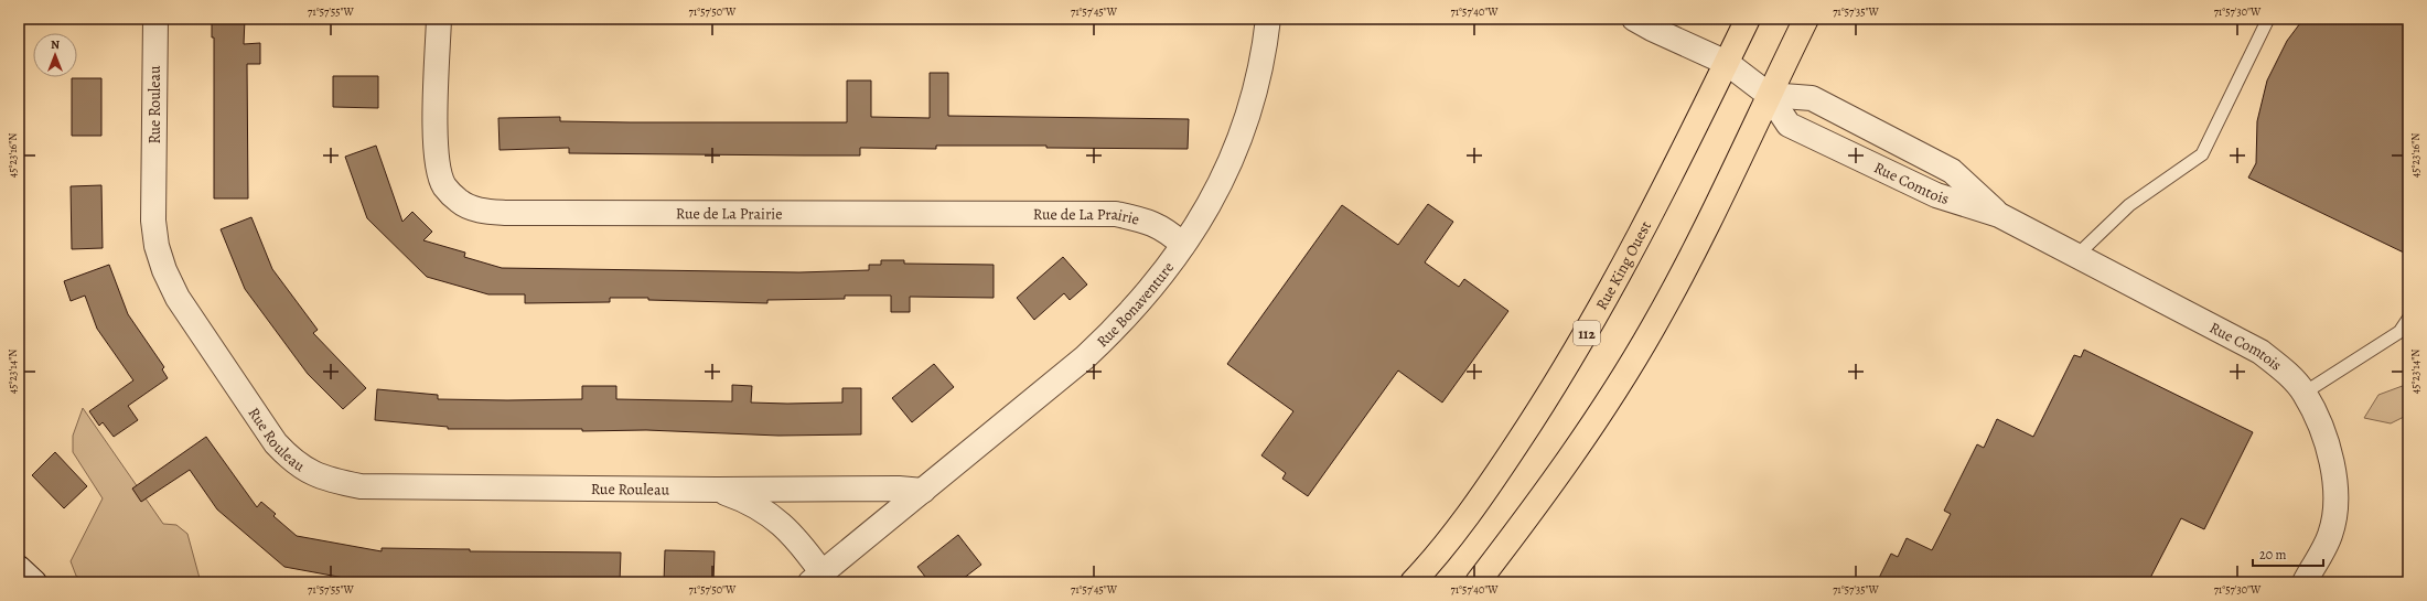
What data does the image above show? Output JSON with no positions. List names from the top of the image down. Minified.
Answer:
{"streets":{"main road":["Rue King Ouest","112"],"street":["Rue Rouleau","Rue Comtois","Rue de La Prairie","Rue Bonaventure"]},"crossings":[["Rue Rouleau","Rue Bonaventure"],["Rue Comtois","Rue King Ouest"],["Rue de La Prairie","Rue Bonaventure"]],"scale_bar":"20 m","north":"top","coordinates":["71°57'55\"W","71°57'50\"W","71°57'45\"W","71°57'40\"W","71°57'35\"W","71°57'30\"W","45°23'16\"N","45°23'14\"N"]}
